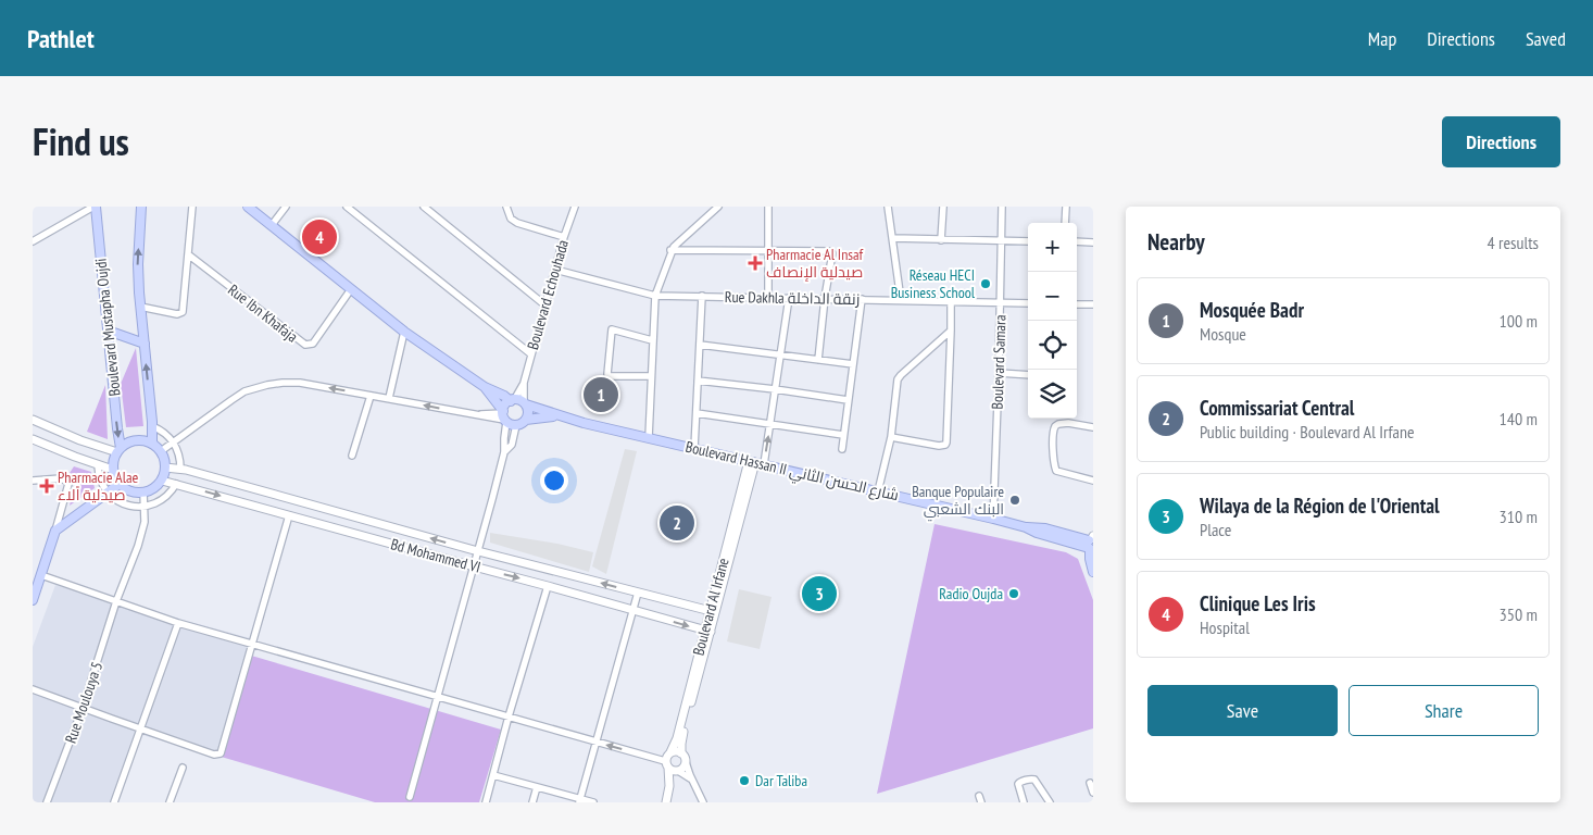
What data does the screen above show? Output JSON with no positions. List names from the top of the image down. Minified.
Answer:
{"streets":{"main road":["Boulevard Mustapha Oujdi","Boulevard Hassan II شارع الحسن الثاني"],"street":["Boulevard Echouhada","Rue Dakhla زنقة الداخلة","Rue Ibn Khafaja","Boulevard Samara","Bd Mohammed VI","Boulevard Al Irfane","Rue Moulouya 5"]},"crossings":[["Boulevard Echouhada","Rue Dakhla زنقة الداخلة"],["Boulevard Echouhada","Boulevard Hassan II شارع الحسن الثاني"],["Rue Dakhla زنقة الداخلة","Boulevard Samara"],["Boulevard Mustapha Oujdi","Bd Mohammed VI"],["Boulevard Mustapha Oujdi","Rue Moulouya 5"],["Boulevard Samara","Boulevard Hassan II شارع الحسن الثاني"],["Boulevard Hassan II شارع الحسن الثاني","Boulevard Al Irfane"],["Bd Mohammed VI","Boulevard Al Irfane"],["Bd Mohammed VI","Rue Moulouya 5"]],"places":{"health":["Pharmacie Al Insaf صيدلية الإنصاف","Pharmacie Alae صيدلية اًلاء"],"other":["Réseau HECI Business School","Banque Populaire البنك الشعبي","Radio Oujda","Dar Taliba"]},"page":{"header":"Pathlet","nav":["Map","Directions","Saved"],"title":"Find us","buttons":["Directions",["Save","Share"]],"heading":["Nearby","4 results"],"pins":["4","1","2","3"],"map_buttons":["+","−"],"list":[{"mark":"1","name":"Mosquée Badr","note":"Mosque","value":"100 m"},{"mark":"2","name":"Commissariat Central","note":"Public building · Boulevard Al Irfane","value":"140 m"},{"mark":"3","name":"Wilaya de la Région de l'Oriental","note":"Place","value":"310 m"},{"mark":"4","name":"Clinique Les Iris","note":"Hospital","value":"350 m"}]}}
